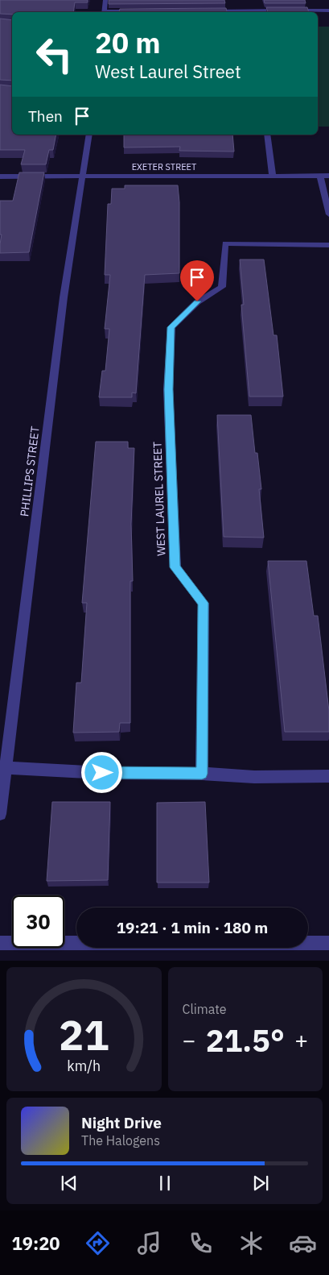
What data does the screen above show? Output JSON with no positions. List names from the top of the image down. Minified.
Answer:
{"streets":{"street":["EXETER STREET","PHILLIPS STREET","WEST LAUREL STREET"]},"crossings":[["EXETER STREET","PHILLIPS STREET"]],"page":{"turn":["20 m","West Laurel Street"],"then":"Then","limit":"30","trip":"19:21 · 1 min · 180 m","tile":"Climate","heat":["−","21.5°","+"],"song":["Night Drive","The Halogens"],"tabs":"19:20","gauge":["21","km/h"]}}
